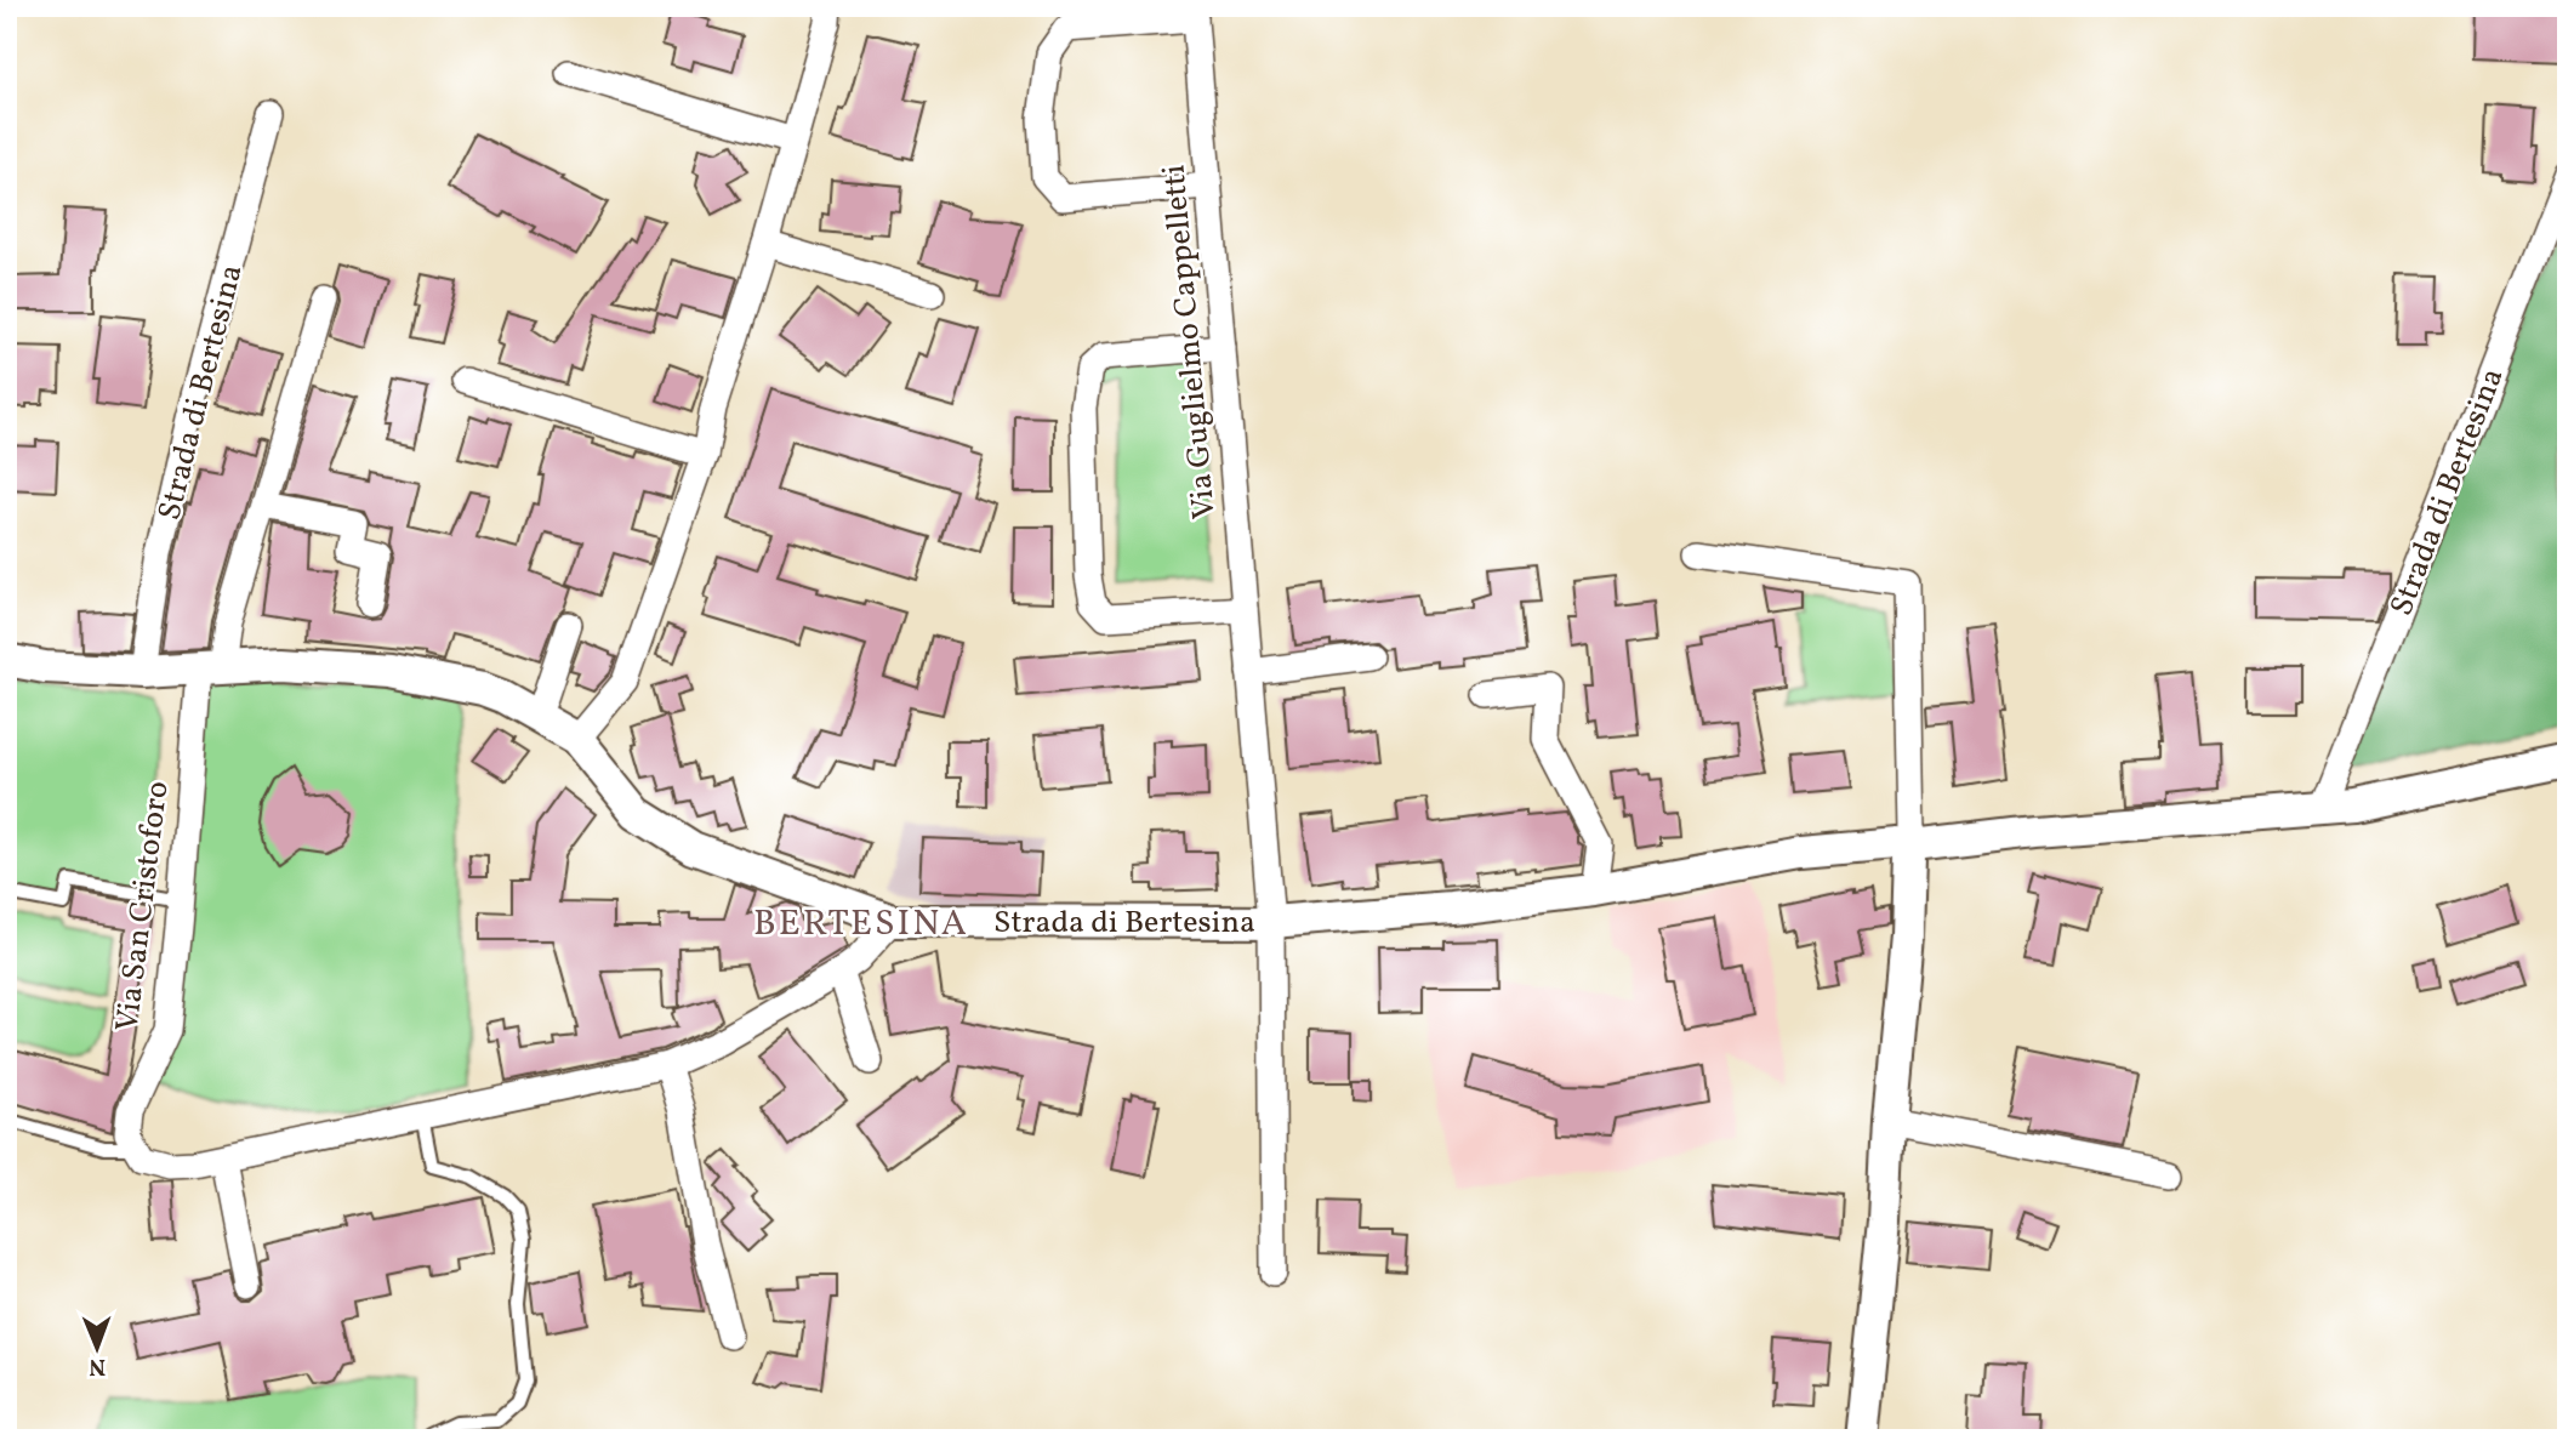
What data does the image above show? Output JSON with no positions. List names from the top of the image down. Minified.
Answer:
{"streets":{"street":["Via Guglielmo Cappelletti","Strada di Bertesina","Via San Cristoforo"]},"crossings":[["Via Guglielmo Cappelletti","Strada di Bertesina"],["Strada di Bertesina","Via San Cristoforo"]],"districts":["BERTESINA"],"north":"bottom"}
